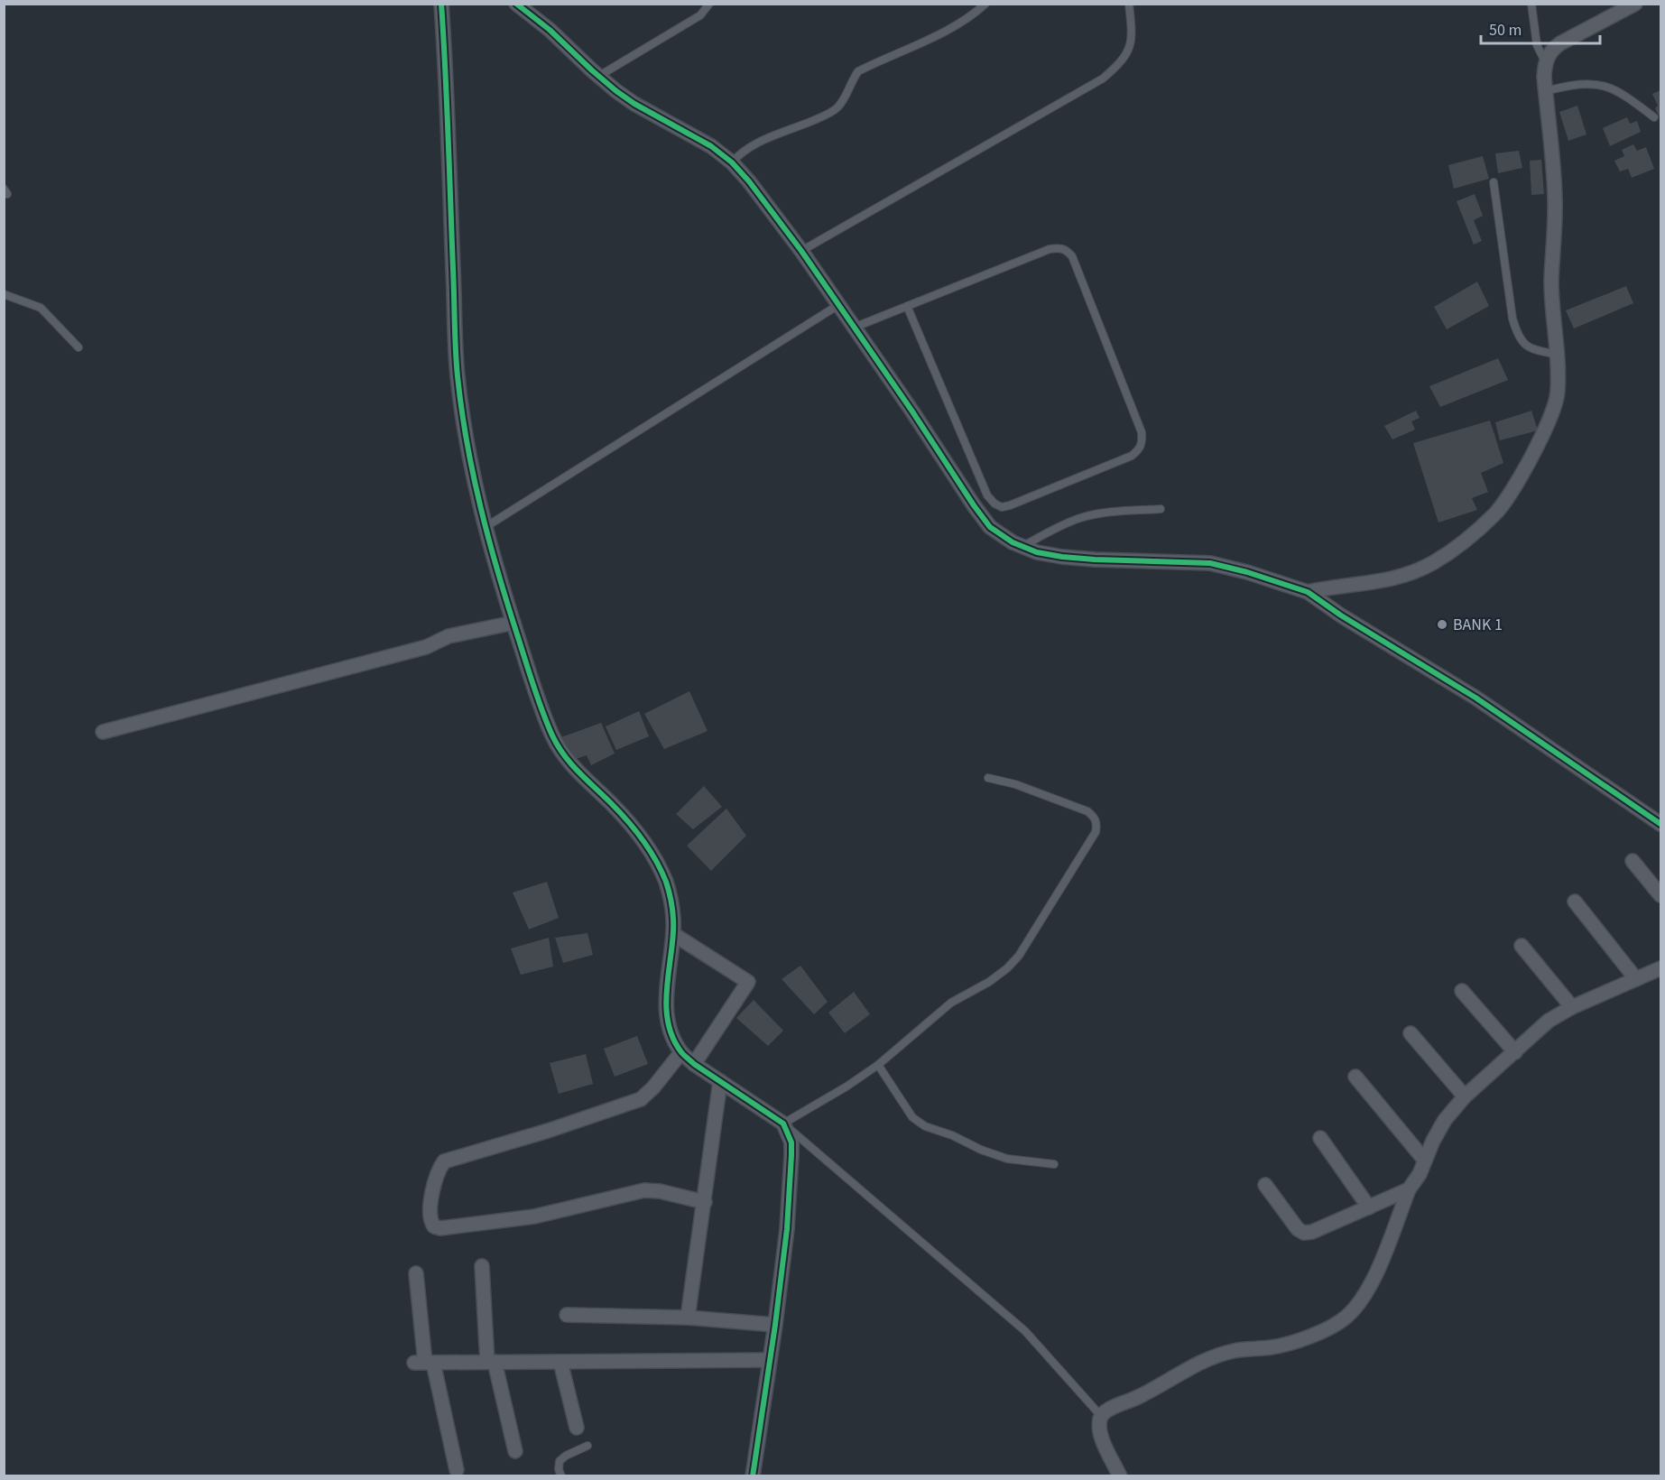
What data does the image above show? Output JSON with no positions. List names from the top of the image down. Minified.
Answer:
{"places":["BANK 1"],"scale_bar":"50 m"}
